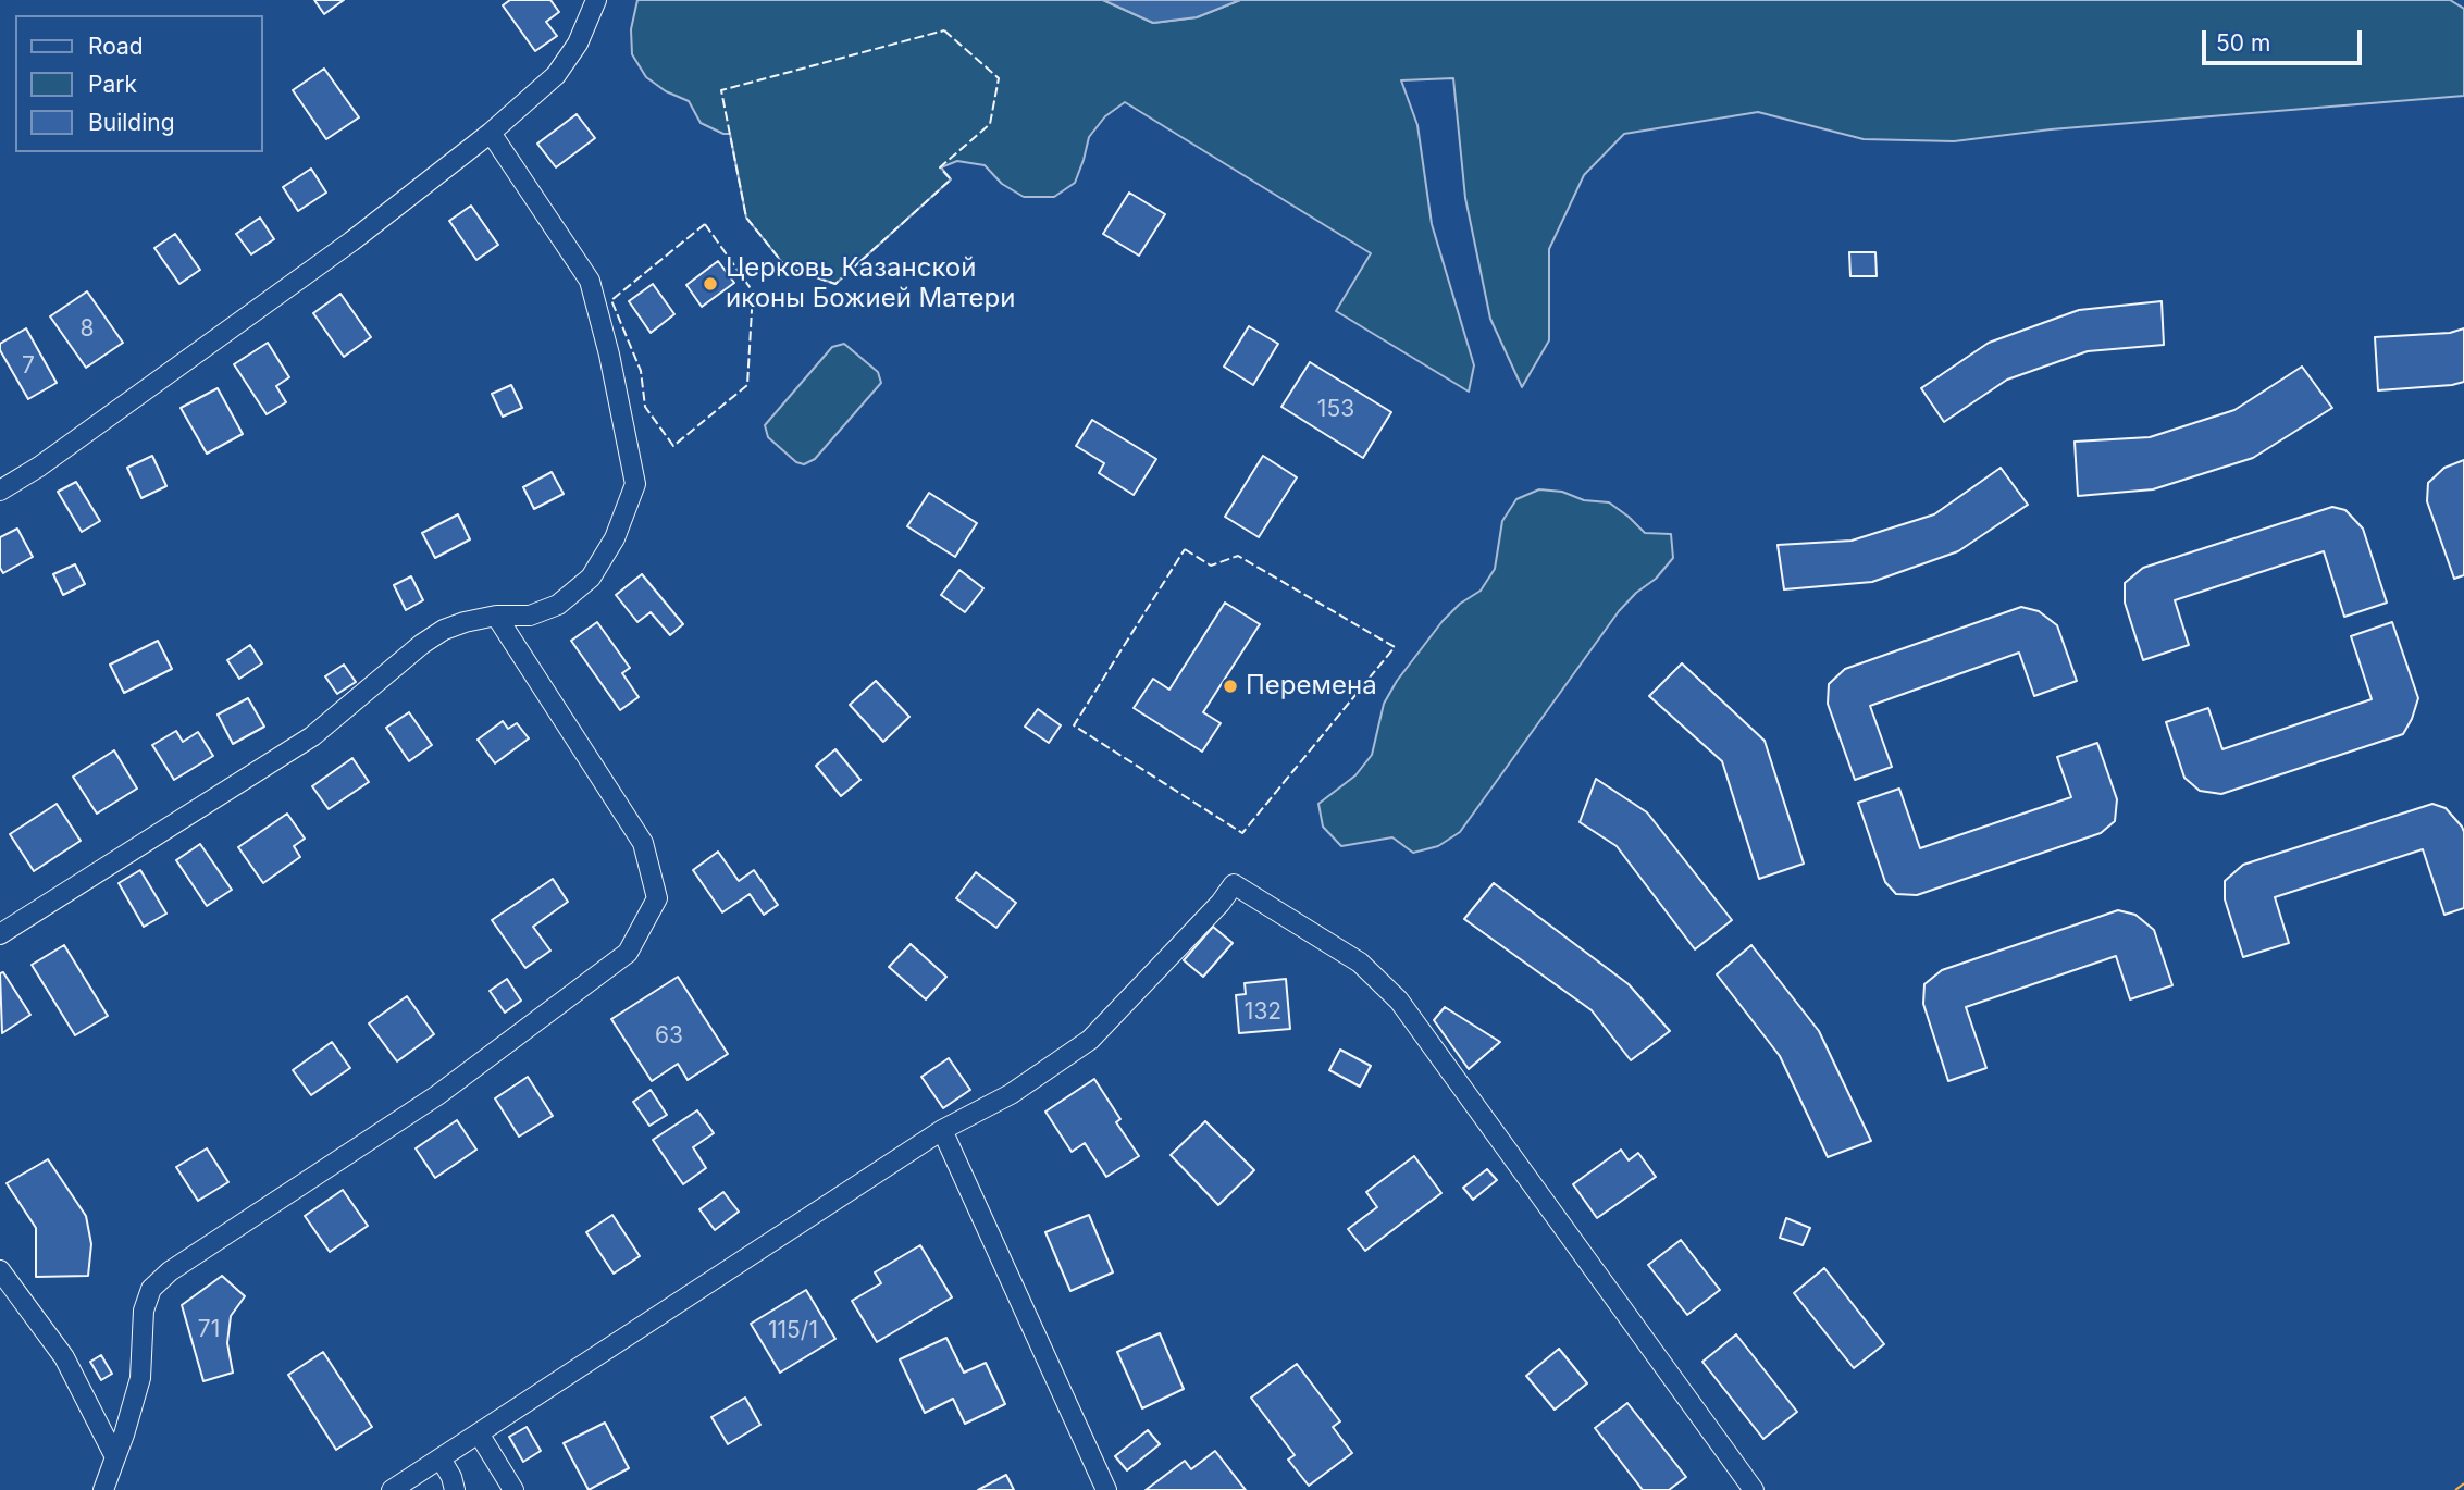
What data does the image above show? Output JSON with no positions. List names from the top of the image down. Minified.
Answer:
{"places":["Церковь Казанской иконы Божией Матери","Перемена"],"house_numbers":["8","7","153","132","63","71","115/1"],"legend":["Road","Park","Building"],"scale_bar":"50 m"}
